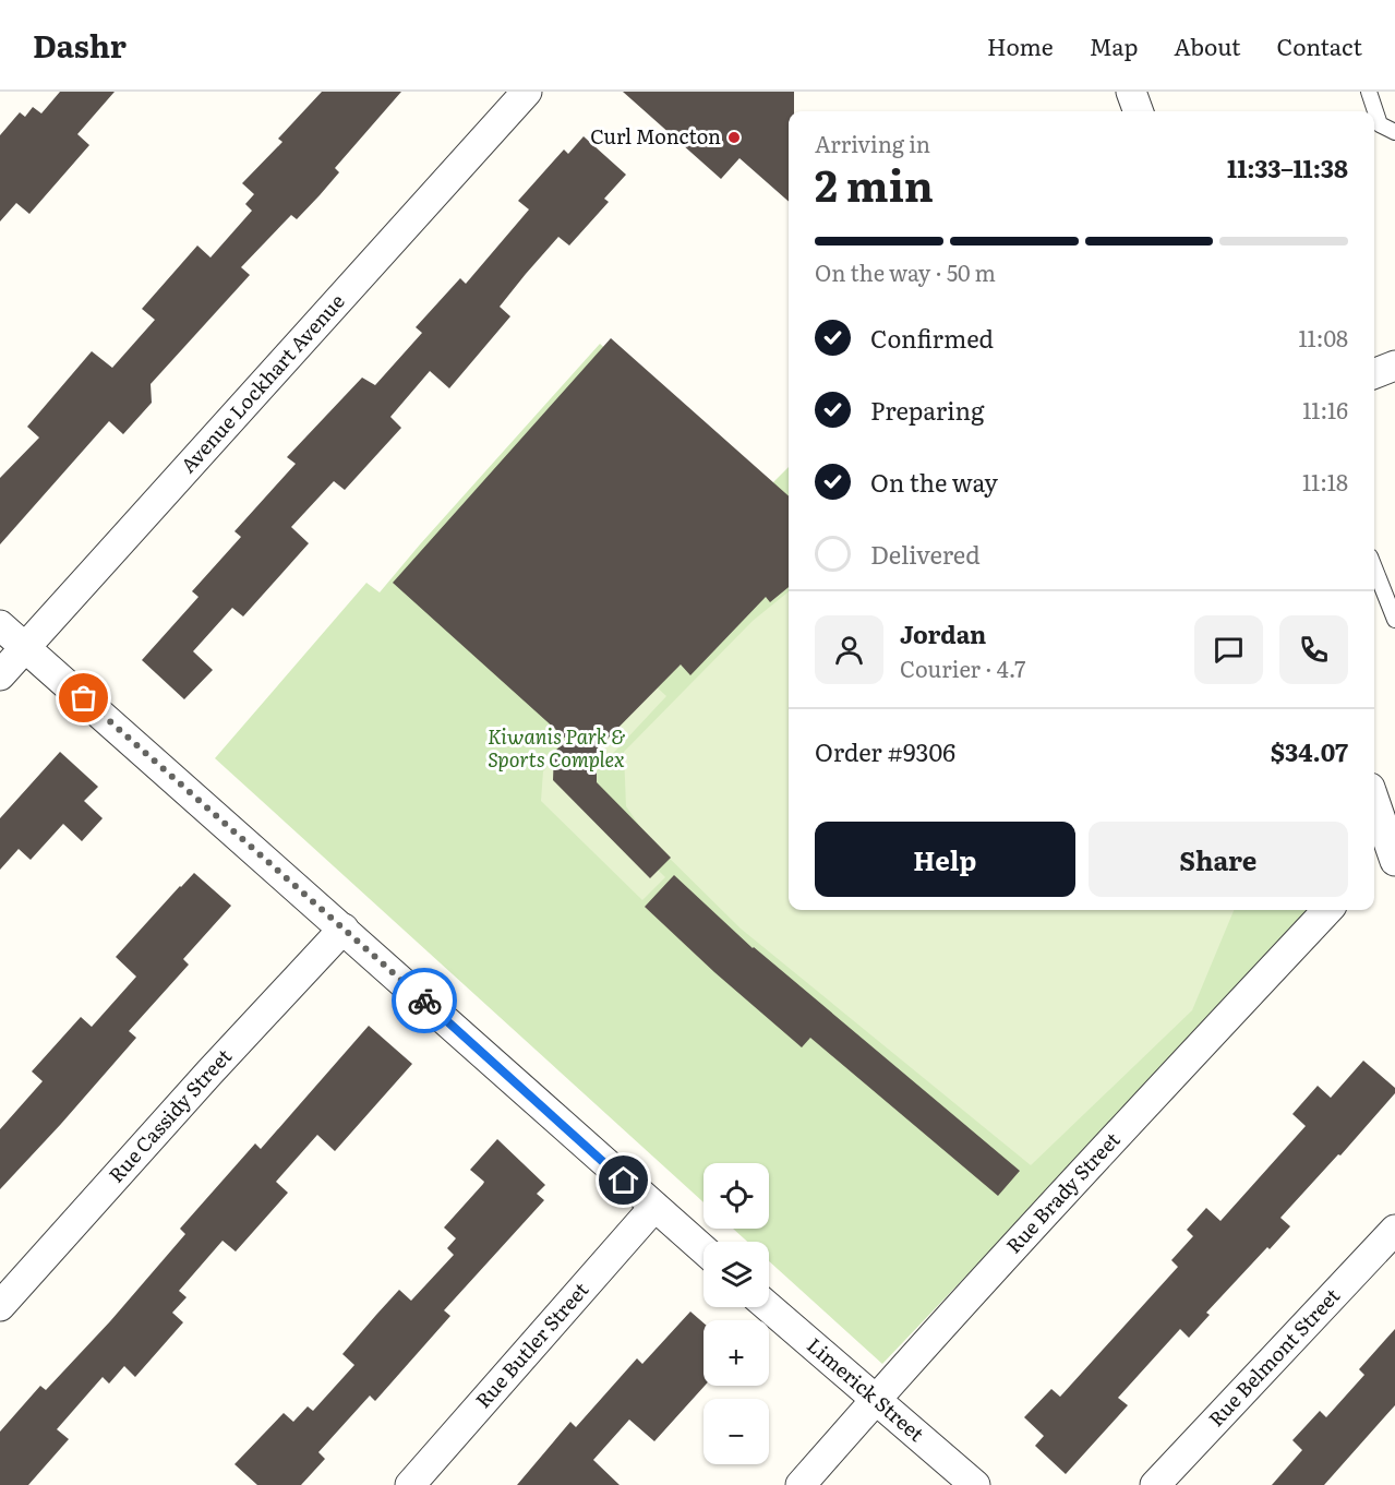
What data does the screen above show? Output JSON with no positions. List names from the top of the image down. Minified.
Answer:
{"streets":{"street":["Avenue Lockhart Avenue","Rue Cassidy Street","Rue Brady Street","Rue Butler Street","Rue Belmont Street","Limerick Street"]},"crossings":[["Rue Brady Street","Limerick Street"]],"parks":["Kiwanis Park & Sports Complex"],"places":["Curl Moncton"],"page":{"header":"Dashr","nav":["Home","Map","About","Contact"],"heading":["2 min","Arriving in","11:33–11:38"],"panel":["Jordan","Courier · 4.7","Order #9306","$34.07"],"bar":"On the way · 50 m","list":[["Confirmed","11:08"],["Preparing","11:16"],["On the way","11:18"],"Delivered"],"buttons":["Help","Share"],"map_buttons":["+","−"]}}
